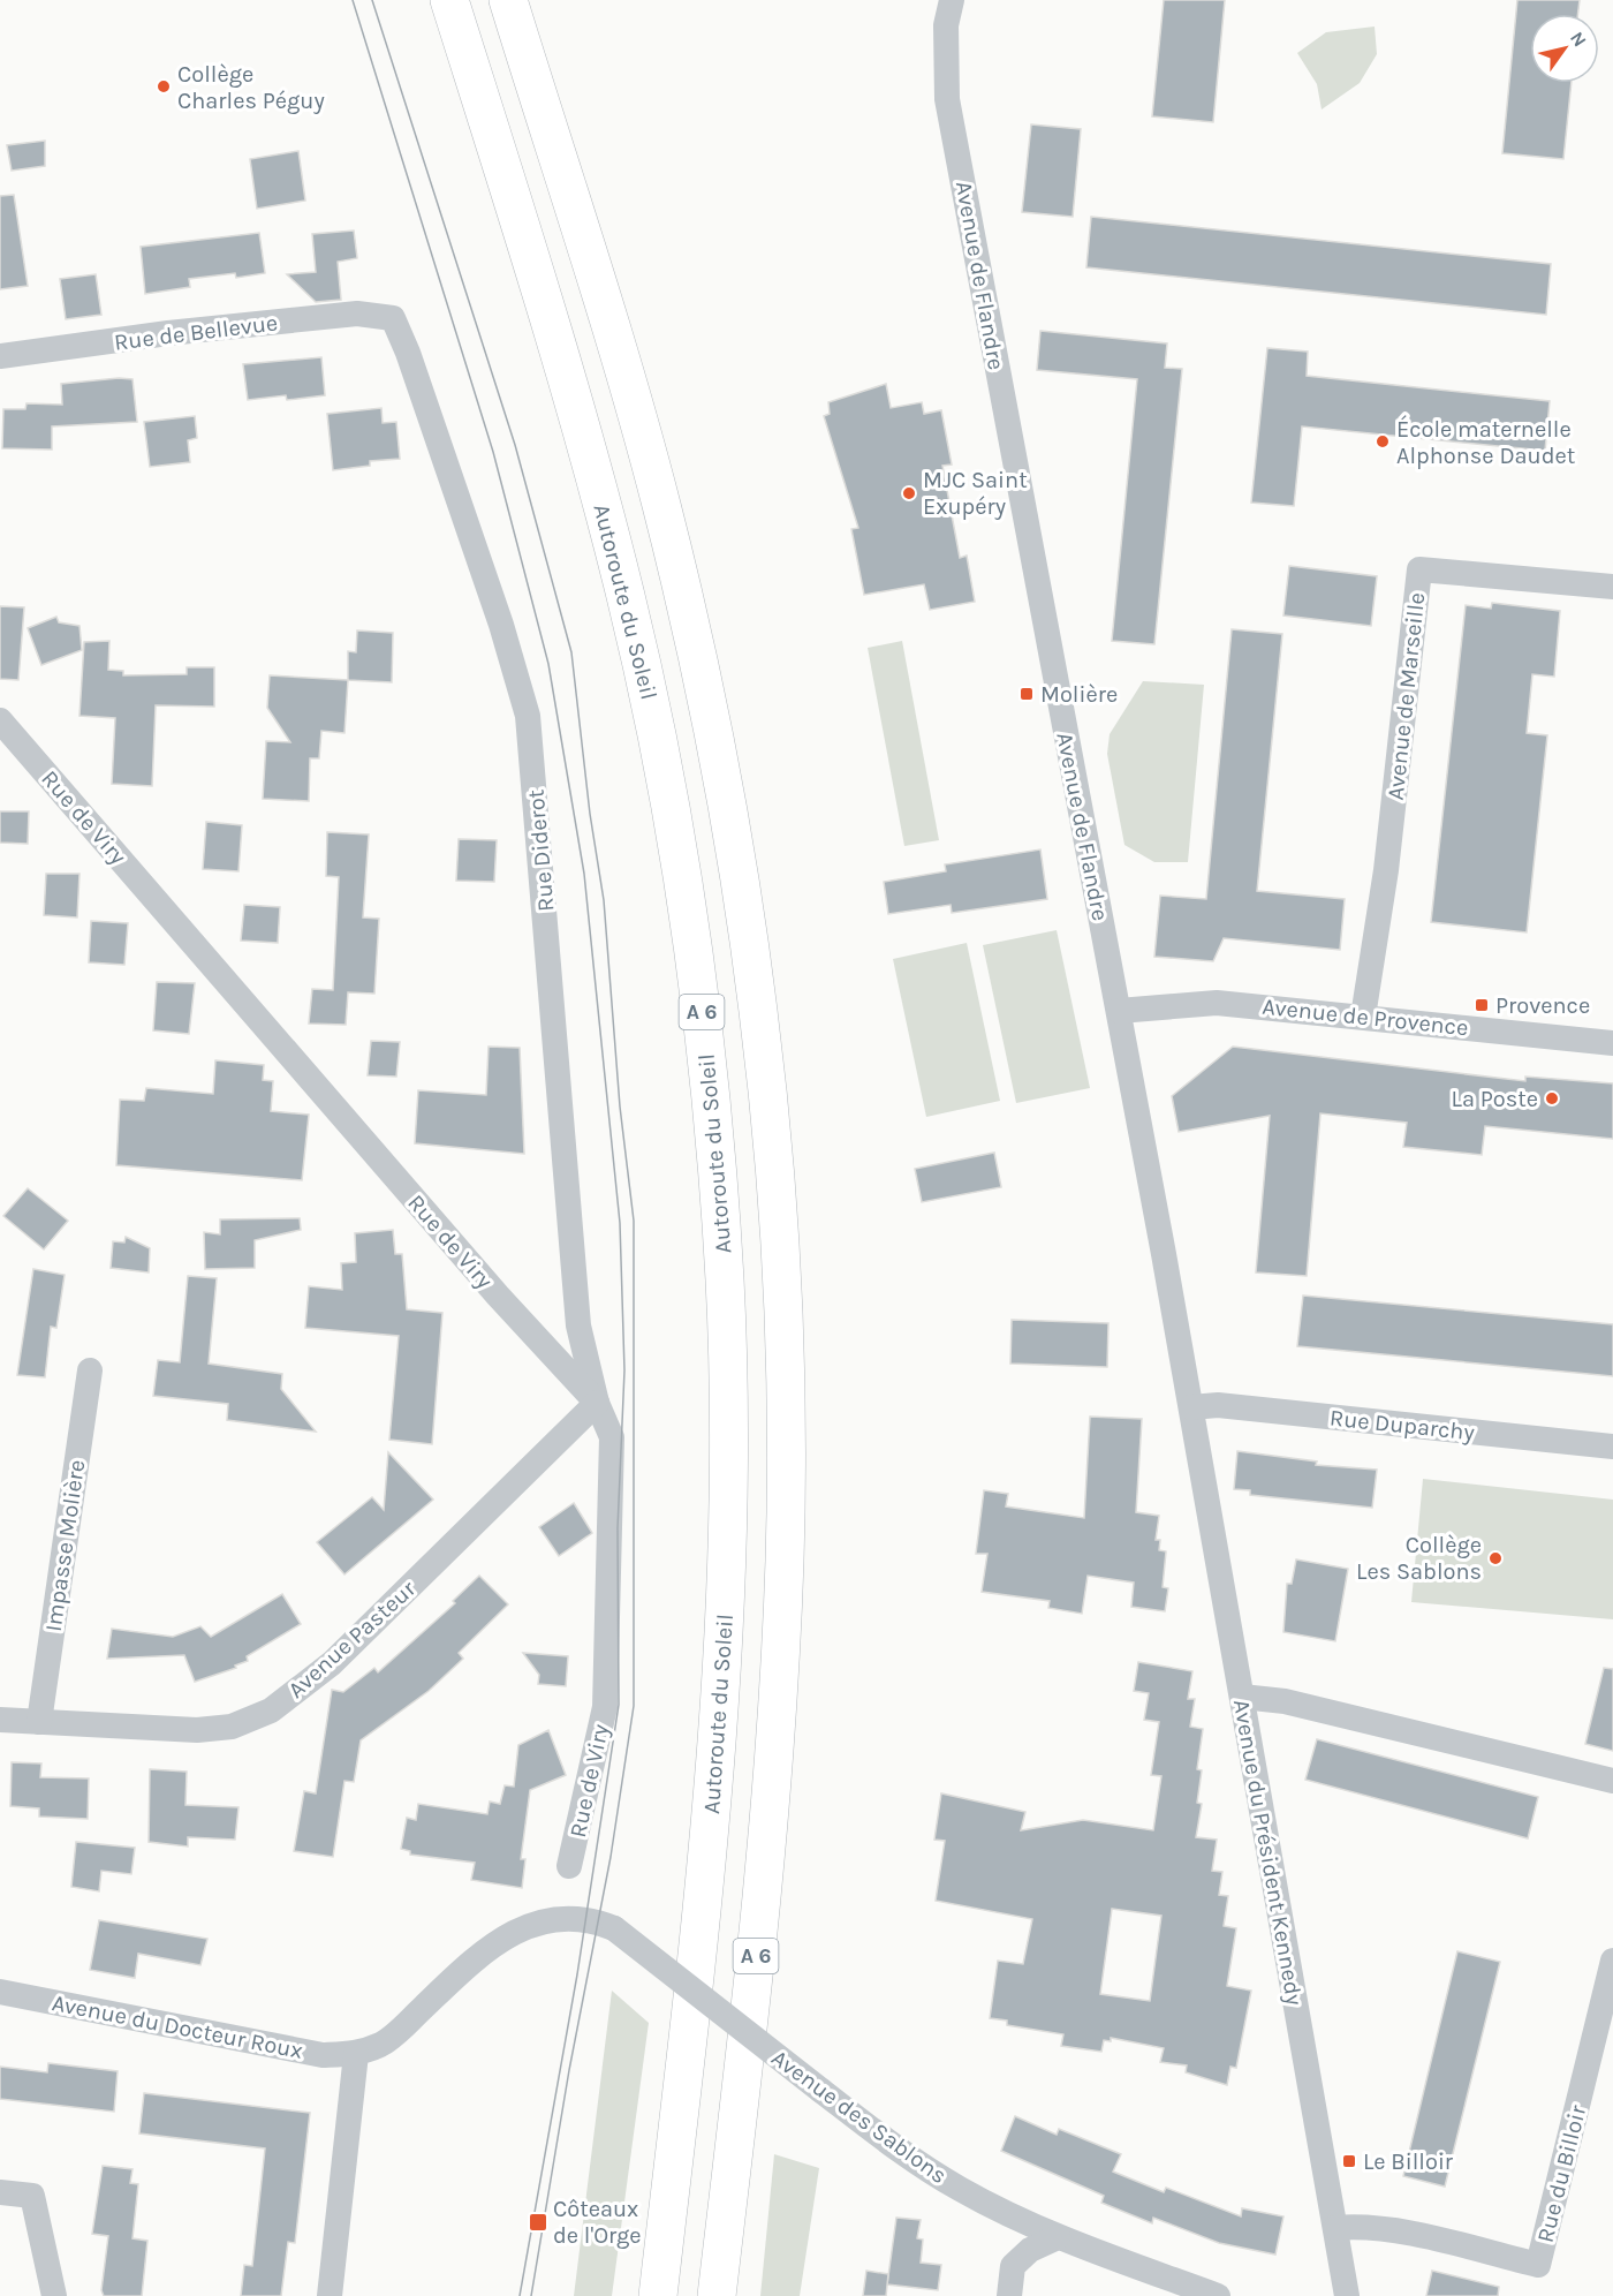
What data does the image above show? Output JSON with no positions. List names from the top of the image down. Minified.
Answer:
{"streets":{"highway":["Autoroute du Soleil","A 6"],"street":["Avenue de Flandre","Rue de Bellevue","Avenue de Marseille","Rue de Viry","Rue Diderot","Avenue de Provence","Rue Duparchy","Impasse Molière","Avenue Pasteur","Avenue du Président Kennedy","Avenue du Docteur Roux","Avenue des Sablons","Rue du Billoir"]},"crossings":[["Avenue de Flandre","Avenue de Provence"],["Avenue de Flandre","Rue Duparchy"],["Avenue de Flandre","Avenue du Président Kennedy"],["Rue de Bellevue","Rue Diderot"],["Avenue de Marseille","Avenue de Provence"],["Rue de Viry","Rue Diderot"],["Rue de Viry","Avenue Pasteur"],["Rue Diderot","Avenue Pasteur"],["Rue Duparchy","Avenue du Président Kennedy"],["Impasse Molière","Avenue Pasteur"],["Avenue du Président Kennedy","Rue du Billoir"],["Avenue du Docteur Roux","Avenue des Sablons"]],"places":{"other":["Collège Charles Péguy","École maternelle Alphonse Daudet","MJC Saint Exupéry","La Poste","Collège Les Sablons"],"transit":["Molière","Provence","Le Billoir","Côteaux de l'Orge"]},"north":"top right"}
